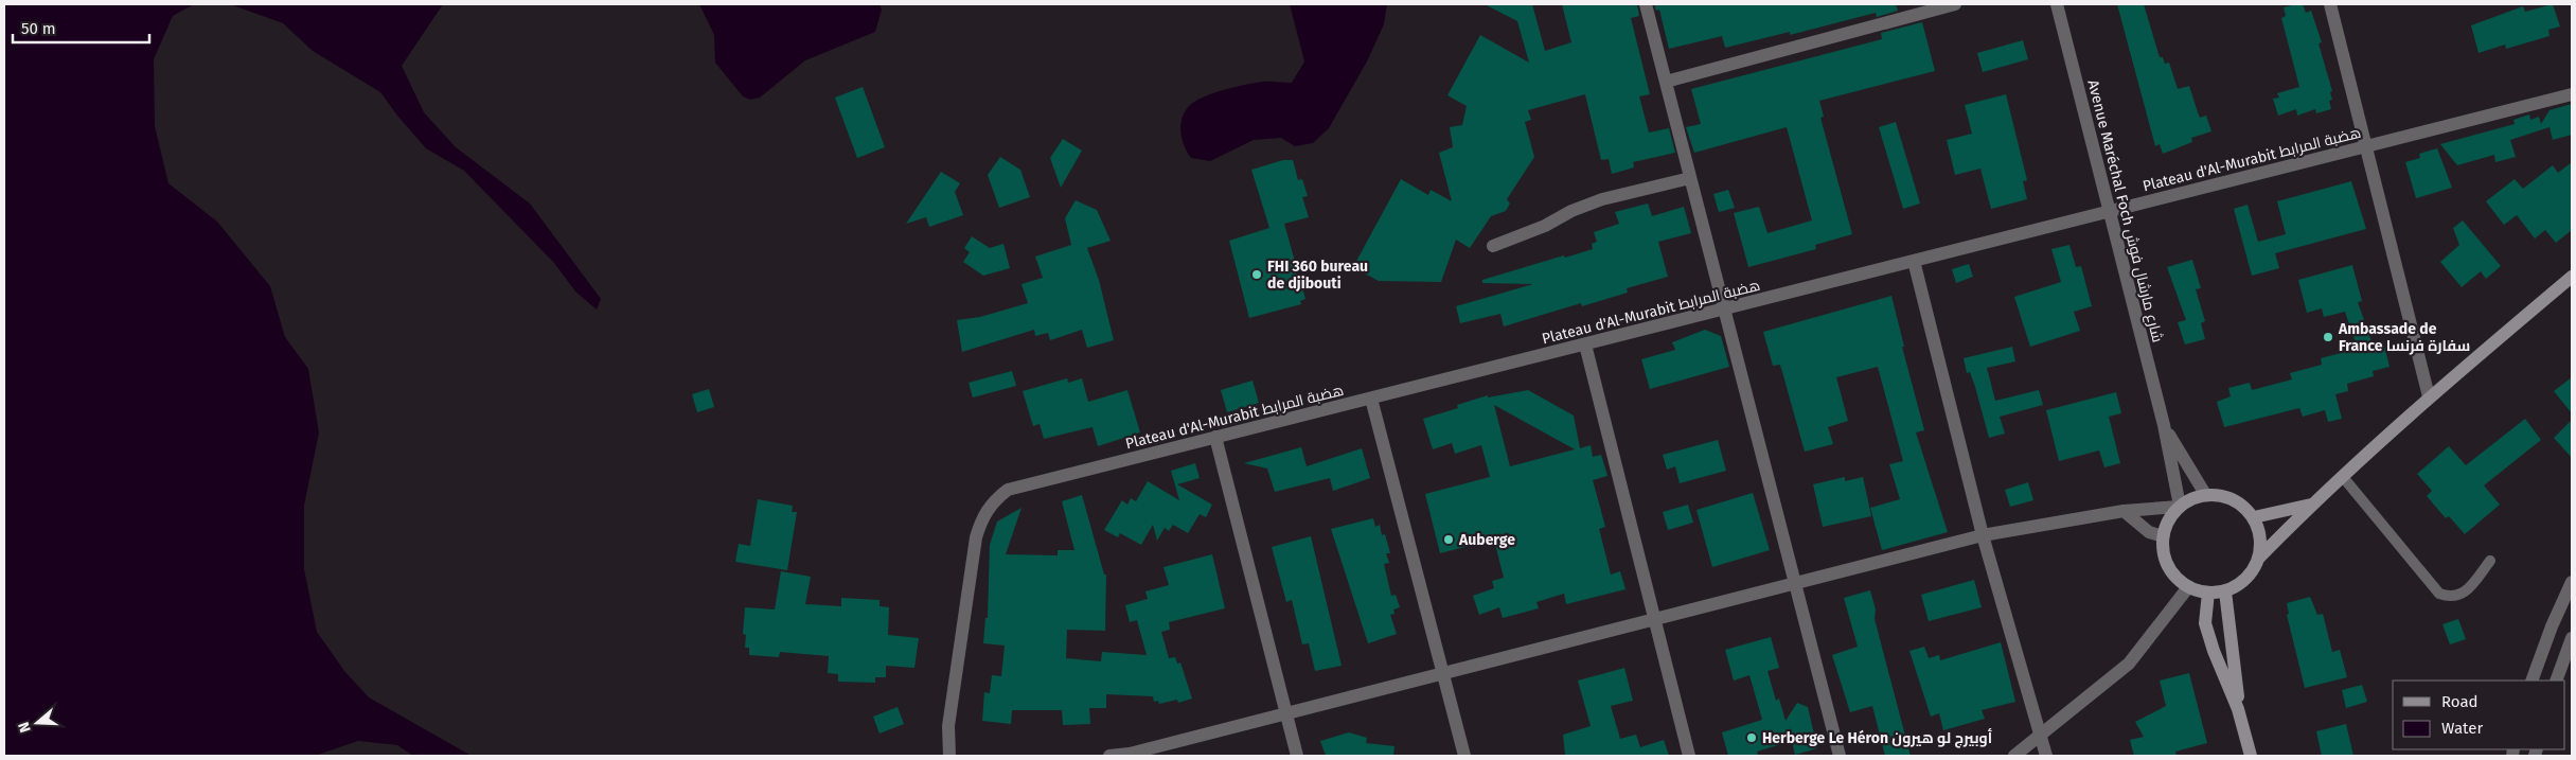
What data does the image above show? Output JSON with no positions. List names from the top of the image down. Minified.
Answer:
{"streets":{"street":["Plateau d'Al-Murabit هضبة المرابط","Avenue Maréchal Foch شارع مارشال فوش"]},"crossings":[["Plateau d'Al-Murabit هضبة المرابط","Avenue Maréchal Foch شارع مارشال فوش"]],"places":["FHI 360 bureau de djibouti","Ambassade de France سفارة فرنسا","Auberge","Herberge Le Héron أوبيرج لو هيرون"],"legend":["Road","Water"],"scale_bar":"50 m","north":"left"}
